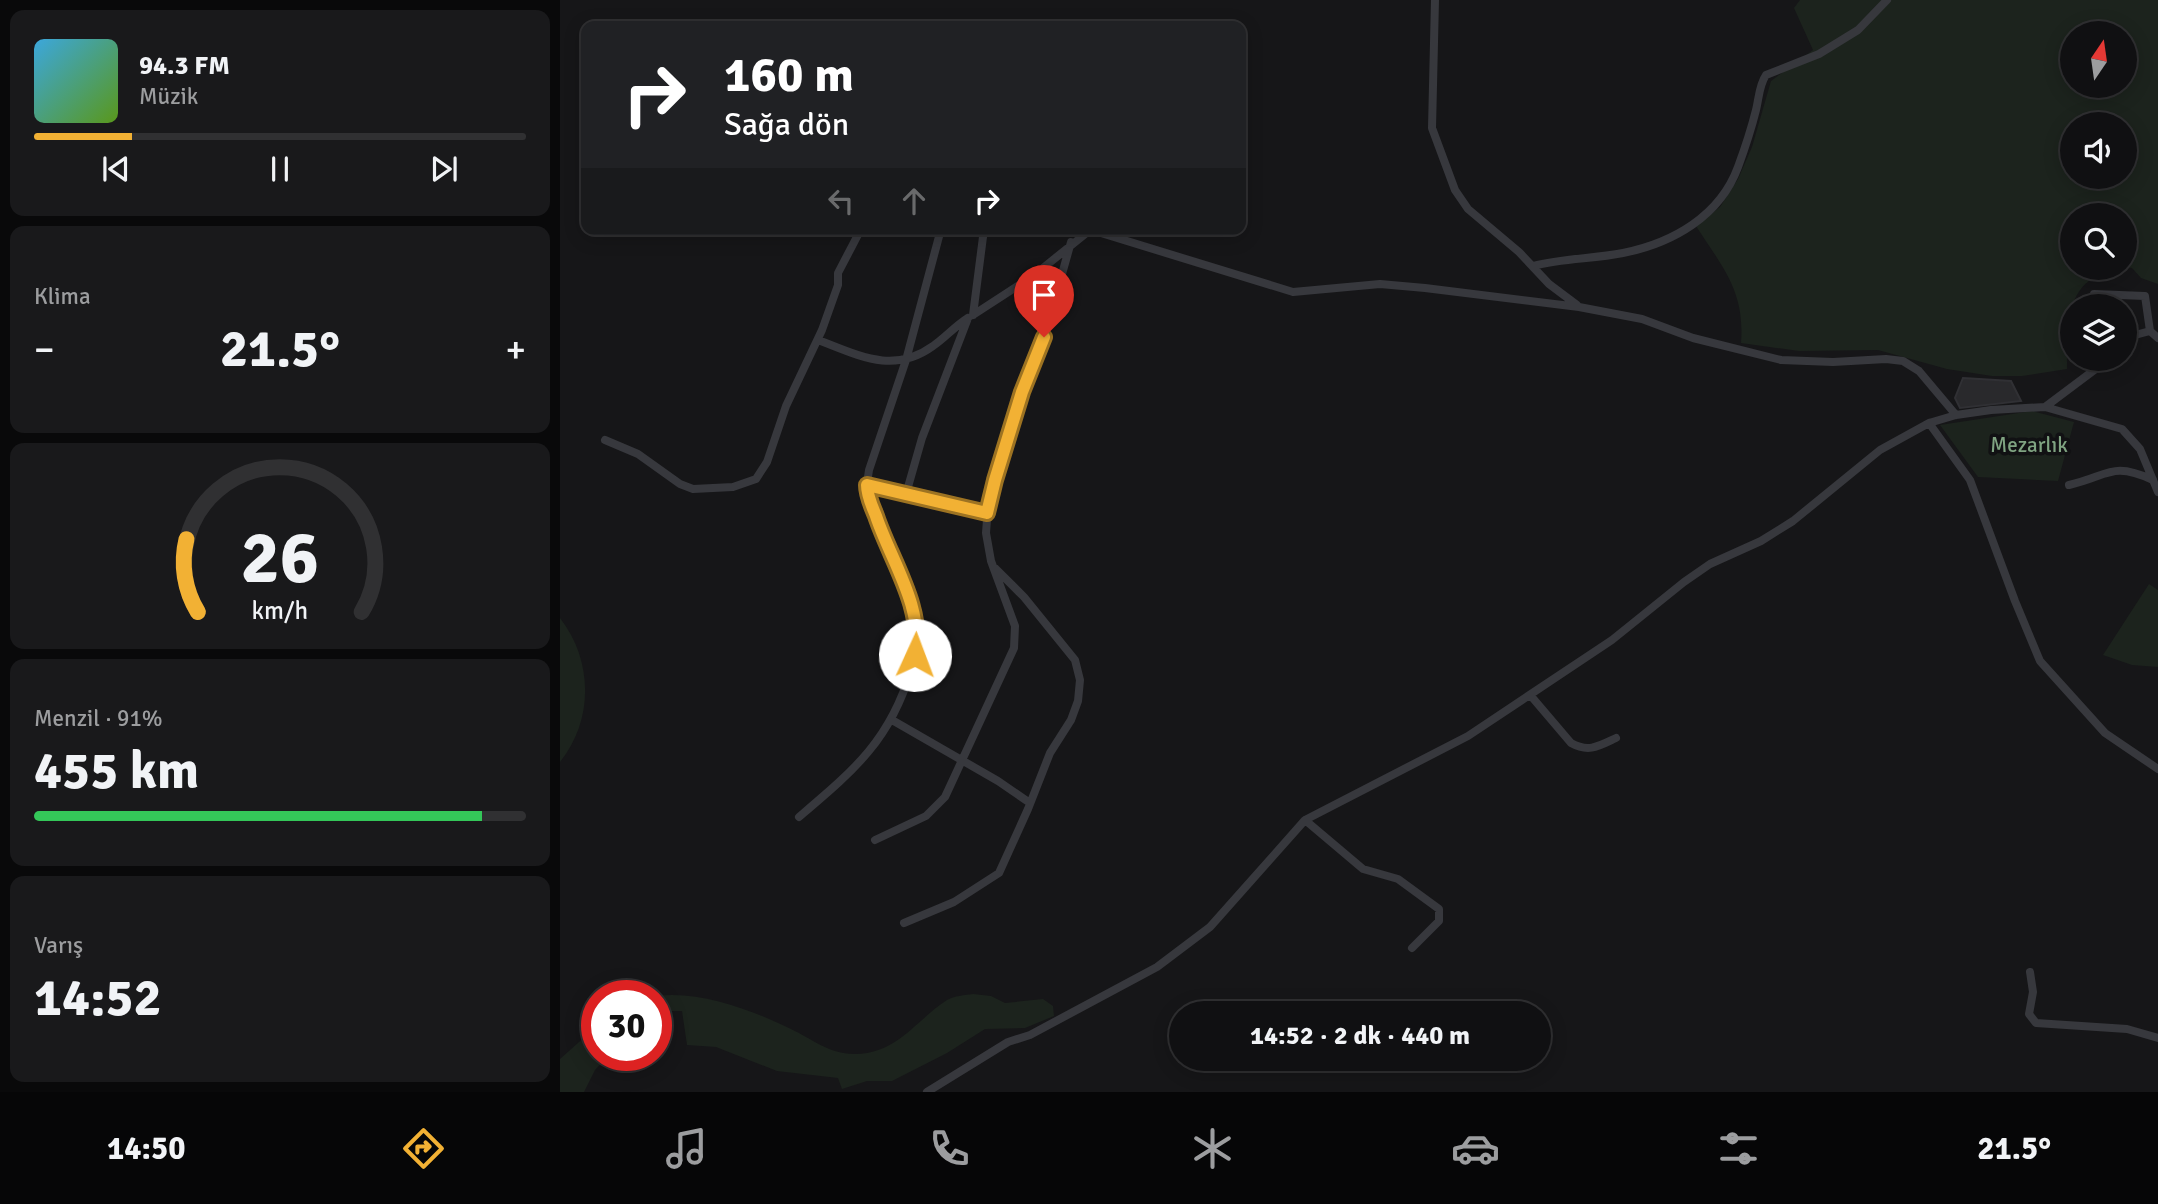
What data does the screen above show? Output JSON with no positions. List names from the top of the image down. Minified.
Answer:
{"parks":["Mezarlık"],"north":"top","page":{"turn":["160 m","Sağa dön"],"song":["94.3 FM","Müzik"],"tile":["Klima",["Menzil · 91%","455 km"],["Varış","14:52"]],"heat":["−","21.5°","+"],"limit":"30","trip":"14:52 · 2 dk · 440 m","tabs":["14:50","21.5°"],"gauge":["26","km/h"]}}
